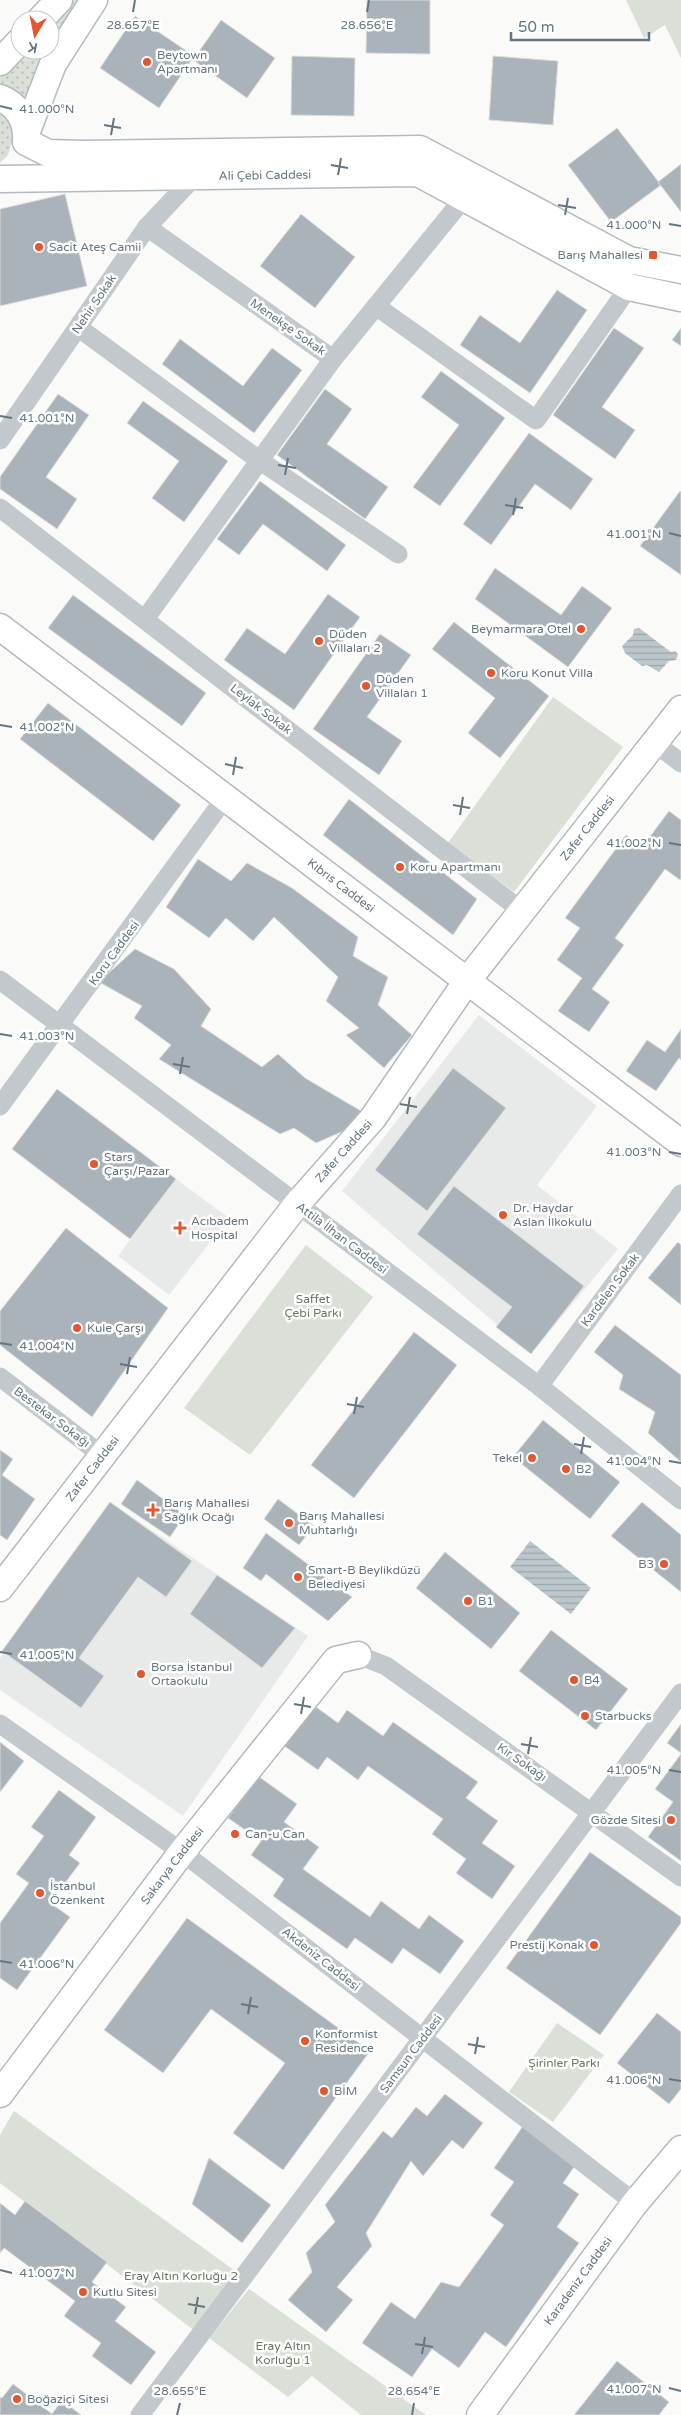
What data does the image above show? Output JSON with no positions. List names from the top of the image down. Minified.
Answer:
{"streets":{"main road":["Ali Çebi Caddesi","Zafer Caddesi","Kıbrıs Caddesi","Sakarya Caddesi","Karadeniz Caddesi"],"street":["Nehir Sokak","Menekşe Sokak","Leylak Sokak","Koru Caddesi","Attila İlhan Caddesi","Kardelen Sokak","Bestekar Sokağı","Kır Sokağı","Akdeniz Caddesi","Samsun Caddesi"]},"crossings":[["Ali Çebi Caddesi","Nehir Sokak"],["Ali Çebi Caddesi","Menekşe Sokak"],["Nehir Sokak","Menekşe Sokak"],["Leylak Sokak","Zafer Caddesi"],["Zafer Caddesi","Kıbrıs Caddesi"],["Zafer Caddesi","Attila İlhan Caddesi"],["Zafer Caddesi","Bestekar Sokağı"],["Kıbrıs Caddesi","Koru Caddesi"],["Koru Caddesi","Attila İlhan Caddesi"],["Attila İlhan Caddesi","Kardelen Sokak"],["Kır Sokağı","Sakarya Caddesi"],["Kır Sokağı","Samsun Caddesi"],["Sakarya Caddesi","Akdeniz Caddesi"],["Akdeniz Caddesi","Samsun Caddesi"],["Akdeniz Caddesi","Karadeniz Caddesi"]],"parks":["Saffet Çebi Parkı","Şirinler Parkı","Eray Altın Korluğu 2","Eray Altın Korluğu 1"],"places":{"other":["Beytown Apartmanı","Sacit Ateş Camii","Beymarmara Otel","Düden Villaları 2","Koru Konut Villa","Düden Villaları 1","Koru Apartmanı","Stars Çarşı/Pazar","Dr. Haydar Aslan İlkokulu","Kule Çarşı","Tekel","B2","Barış Mahallesi Muhtarlığı","B3","Smart-B Beylikdüzü Belediyesi","B1","Borsa İstanbul Ortaokulu","B4","Starbucks","Gözde Sitesi","Can-u Can","İstanbul Özenkent","Prestij Konak","Konformist Residence","BİM","Kutlu Sitesi","Boğaziçi Sitesi"],"transit":["Barış Mahallesi"],"health":["Acıbadem Hospital","Barış Mahallesi Sağlık Ocağı"]},"scale_bar":"50 m","north":"bottom","coordinates":["28.657°E","28.656°E","41.000°N","41.001°N","41.002°N","41.003°N","41.004°N","41.005°N","41.006°N","41.007°N","28.655°E","28.654°E"]}
